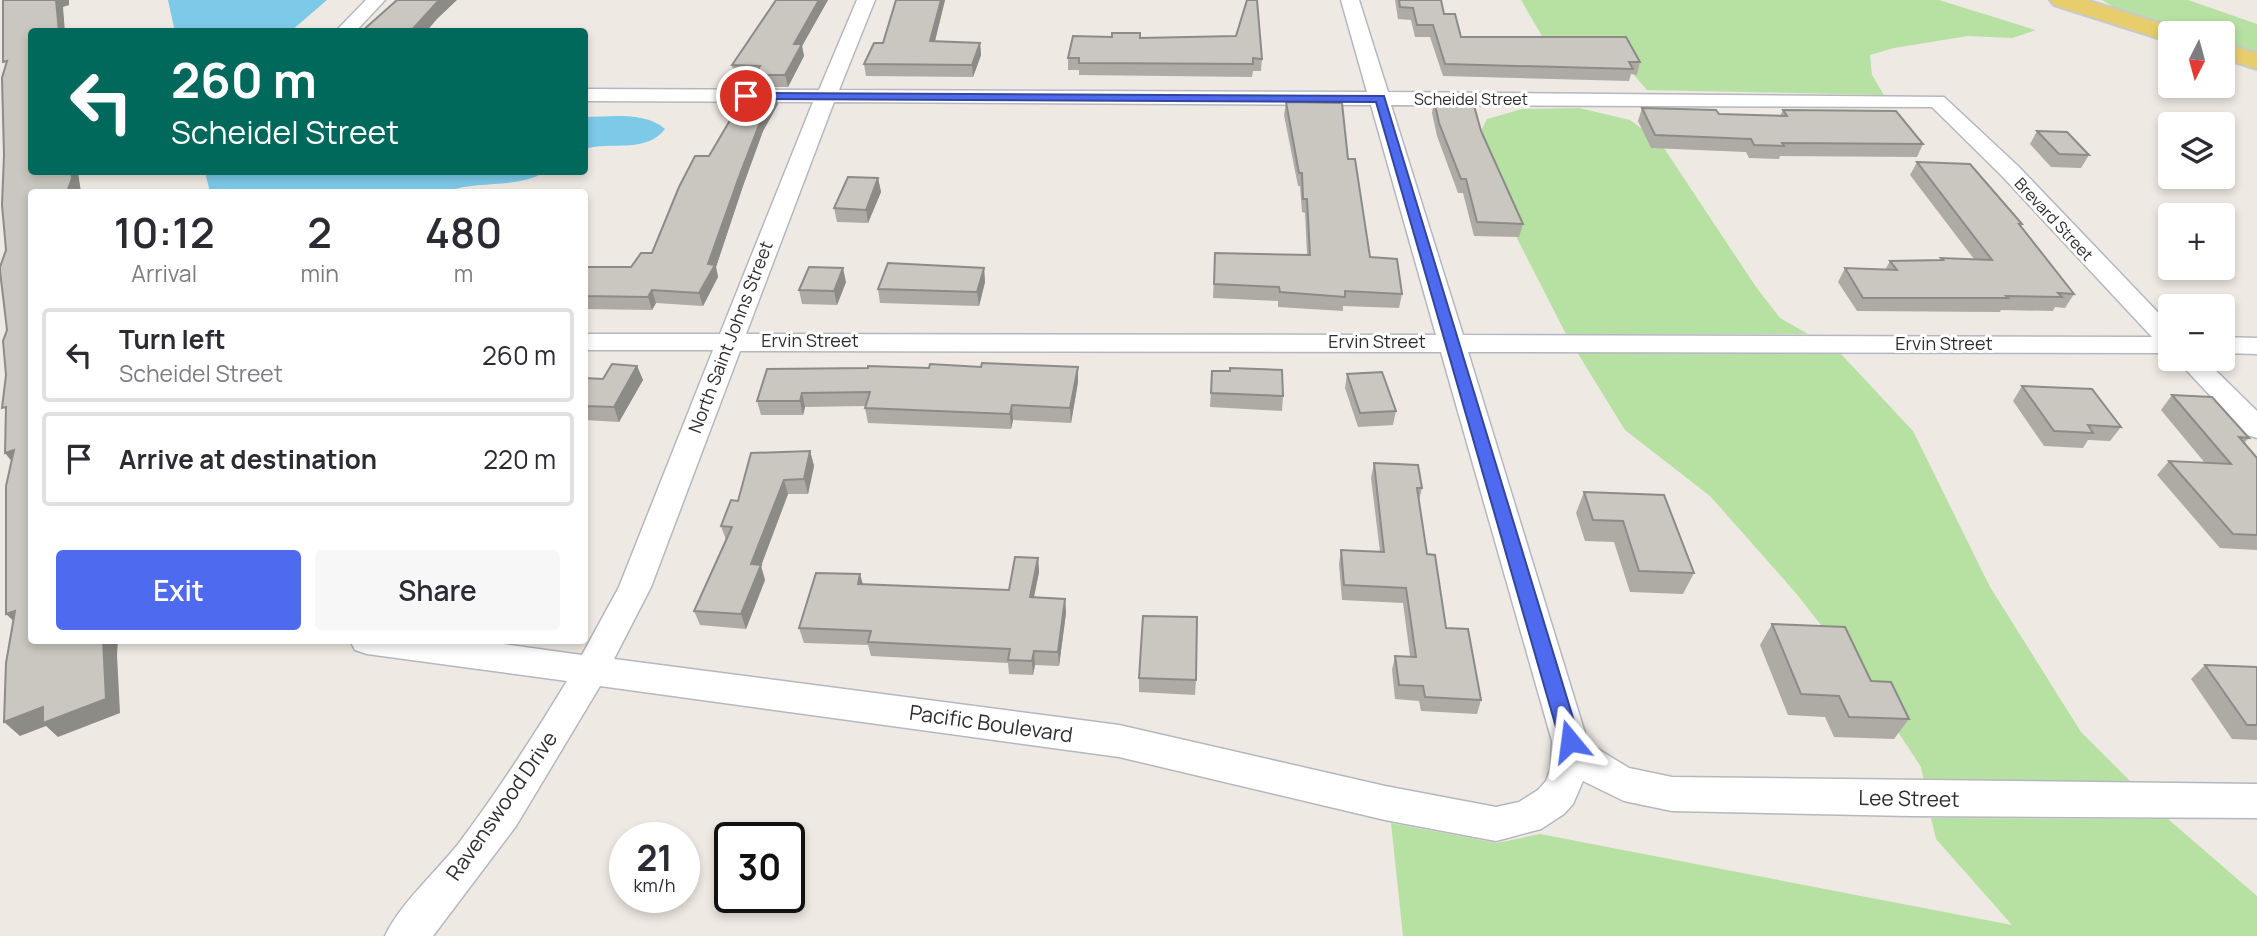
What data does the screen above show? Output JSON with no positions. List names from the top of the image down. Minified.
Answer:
{"streets":{"street":["Scheidel Street","Brevard Street","North Saint Johns Street","Ervin Street","Pacific Boulevard","Lee Street","Ravenswood Drive"]},"crossings":[["Scheidel Street","Brevard Street"],["Scheidel Street","North Saint Johns Street"],["North Saint Johns Street","Ervin Street"],["North Saint Johns Street","Pacific Boulevard"],["North Saint Johns Street","Ravenswood Drive"],["Pacific Boulevard","Lee Street"],["Pacific Boulevard","Ravenswood Drive"]],"north":"bottom","page":{"map_buttons":["+","−"],"turn":["260 m","Scheidel Street"],"eta":["10:12","Arrival","2","min","480","m"],"list":[{"name":"Turn left","note":"Scheidel Street","value":"260 m"},{"name":"Arrive at destination","value":"220 m"}],"buttons":["Exit","Share"],"speed":"21 km/h","limit":"30"}}
